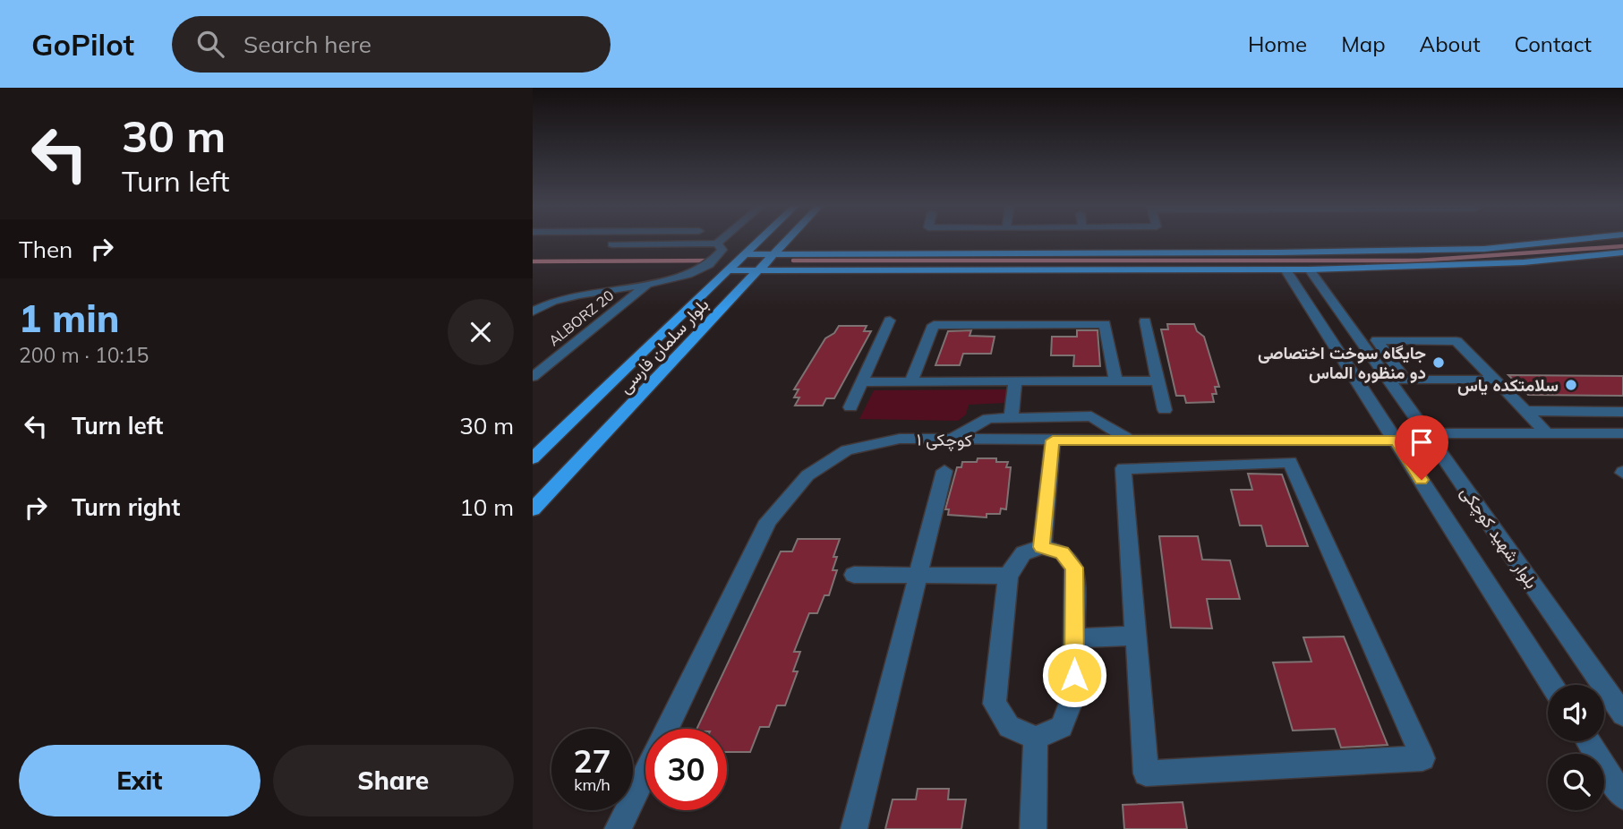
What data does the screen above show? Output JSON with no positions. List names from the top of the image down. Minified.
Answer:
{"streets":{"main road":["بلوار سلمان فارسی"],"street":["ALBORZ 20","کوچکی ۱","بلوار شهید کوچکی"]},"crossings":[["کوچکی ۱","بلوار شهید کوچکی"]],"places":["جایگاه سوخت اختصاصی دو منظوره الماس","سلامتکده یاس"],"page":{"header":"GoPilot","search":"Search here","nav":["Home","Map","About","Contact"],"turn":["30 m","Turn left"],"then":"Then","heading":["1 min","200 m · 10:15"],"list":[{"name":"Turn left","value":"30 m"},{"name":"Turn right","value":"10 m"}],"speed":"27 km/h","limit":"30","buttons":["Exit","Share"]}}
